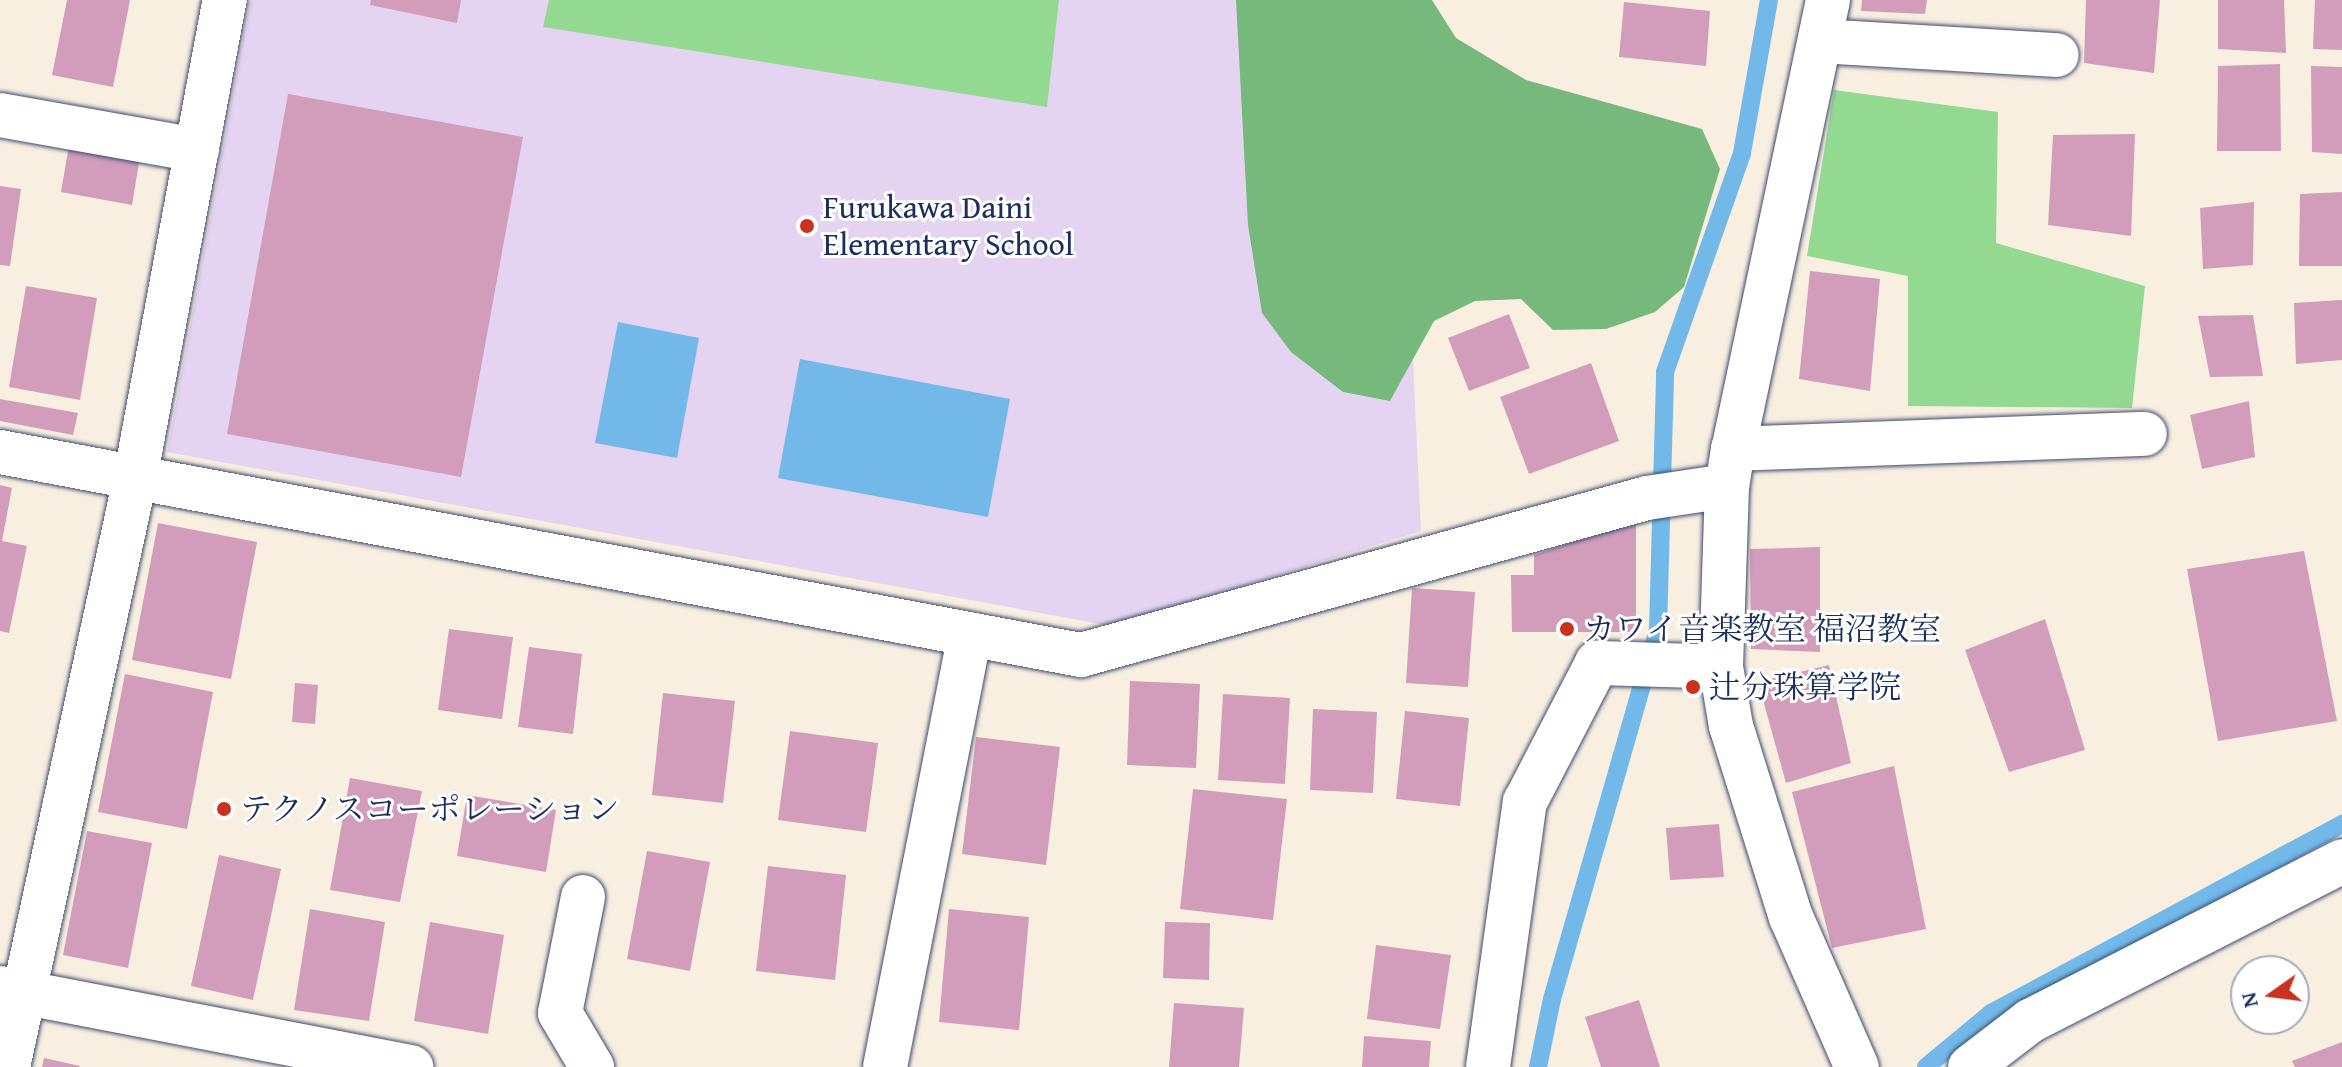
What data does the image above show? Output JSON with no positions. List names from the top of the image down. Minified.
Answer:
{"places":["Furukawa Daini Elementary School","カワイ音楽教室 福沼教室","辻分珠算学院","テクノスコーポレーション"],"north":"left"}
